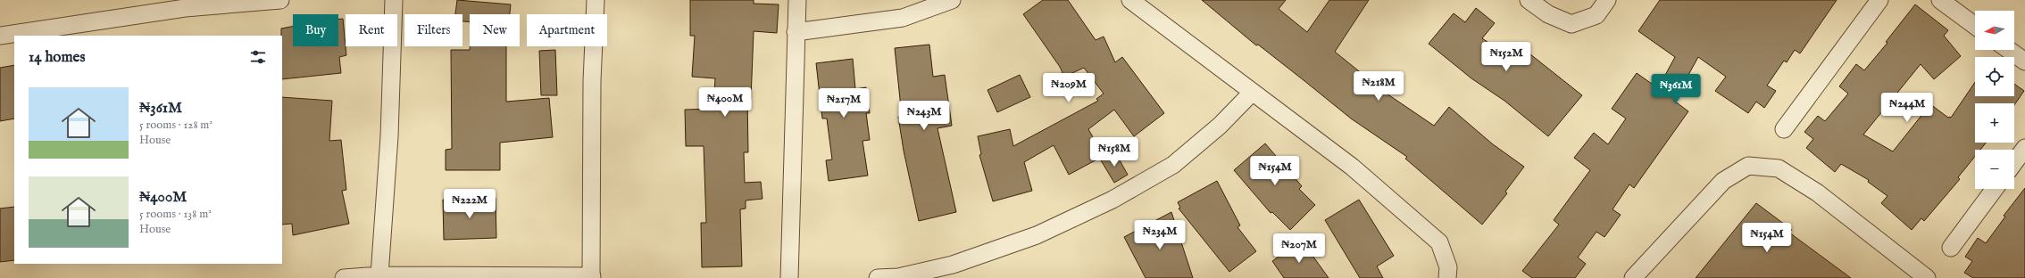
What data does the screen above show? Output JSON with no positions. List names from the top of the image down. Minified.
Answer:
{"north":"left","page":{"map_buttons":["+","−"],"chip":["Buy","Rent","Filters","New","Apartment"],"heading":"14 homes","price":["₦152M","₦218M","₦209M","₦361M","₦400M","₦217M","₦244M","₦243M","₦158M","₦154M","₦222M","₦234M","₦154M","₦207M"],"list":[{"name":"₦361M","note":"5 rooms · 128 m² · House"},{"name":"₦400M","note":"5 rooms · 138 m² · House"}]}}
